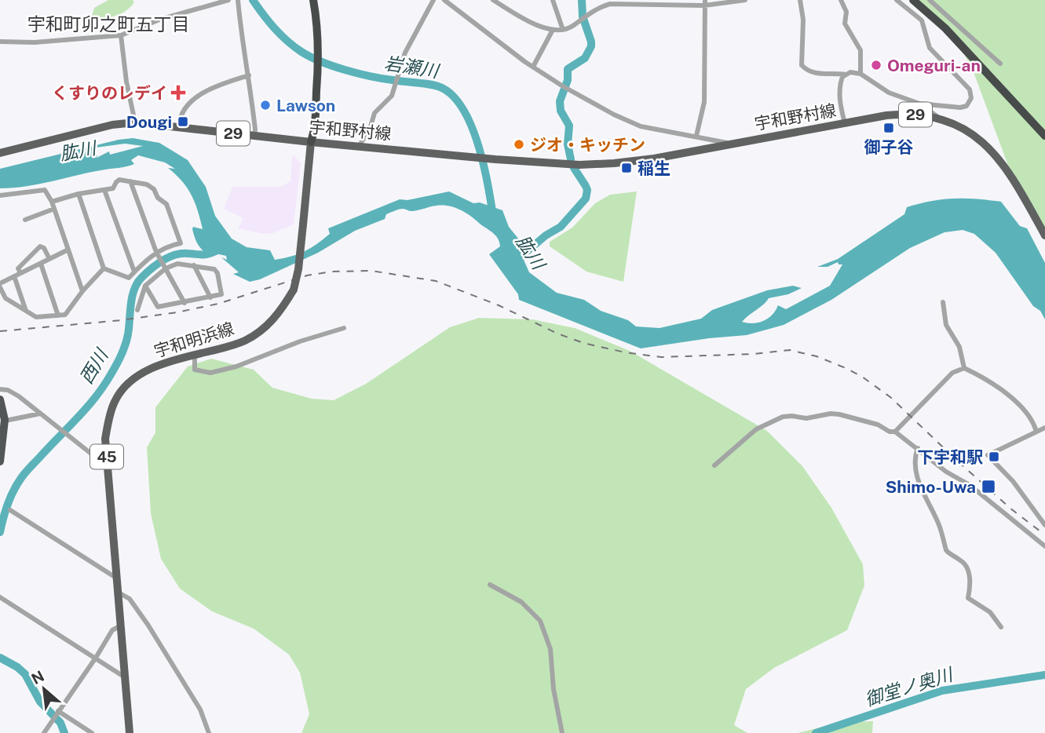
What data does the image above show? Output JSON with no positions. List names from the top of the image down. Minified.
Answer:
{"streets":{"main road":["29","宇和野村線","宇和明浜線","45"]},"crossings":[["宇和野村線","宇和明浜線"]],"districts":["宇和町卯之町五丁目"],"water":["岩瀬川","肱川","西川","御堂ノ奥川"],"places":{"other":["Omeguri-an","Lawson","ジオ・キッチン"],"health":["くすりのレデイ"],"transit":["Dougi","御子谷","稲生","下宇和駅","Shimo-Uwa"]},"north":"top left"}
